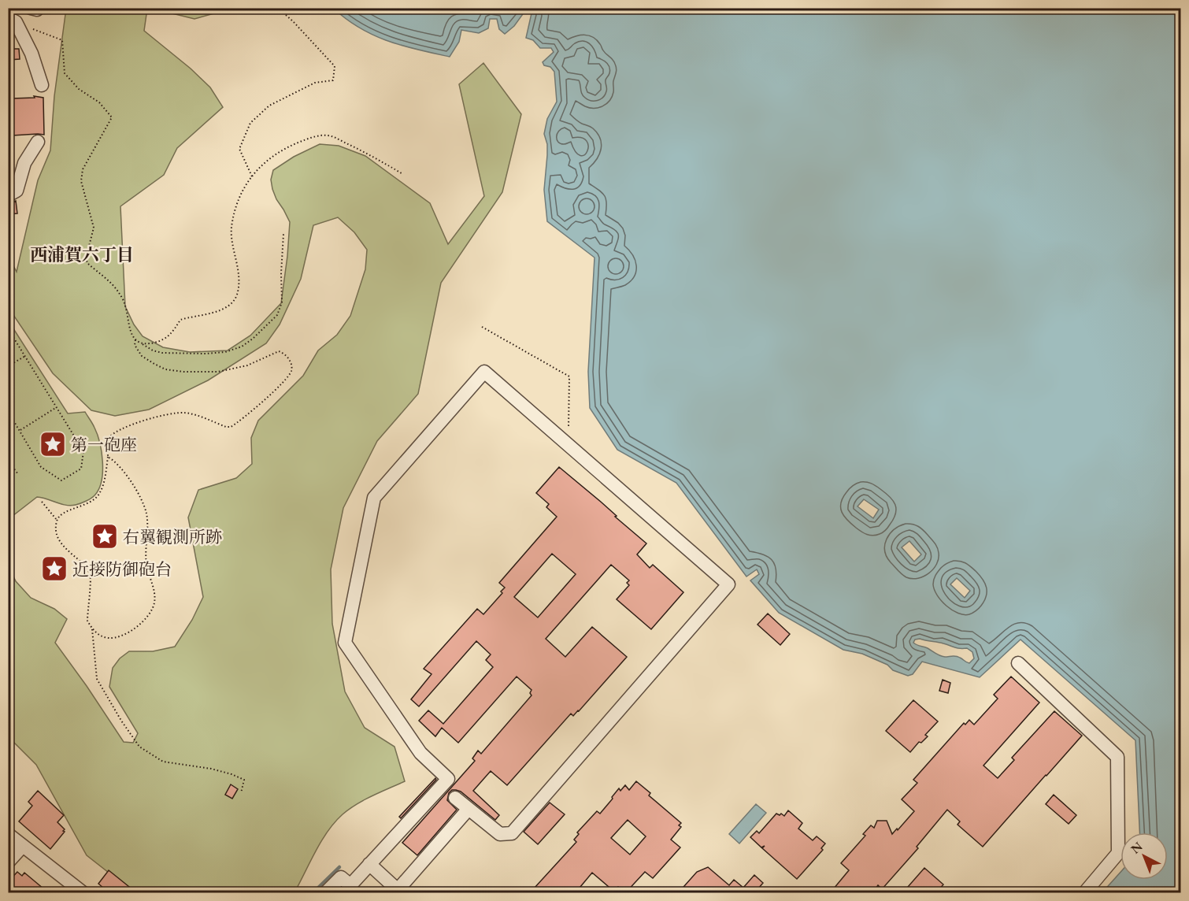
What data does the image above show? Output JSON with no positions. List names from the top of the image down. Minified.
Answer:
{"districts":["西浦賀六丁目"],"places":{"place":["第一砲座","右翼観測所跡","近接防御砲台"]},"north":"top left"}
